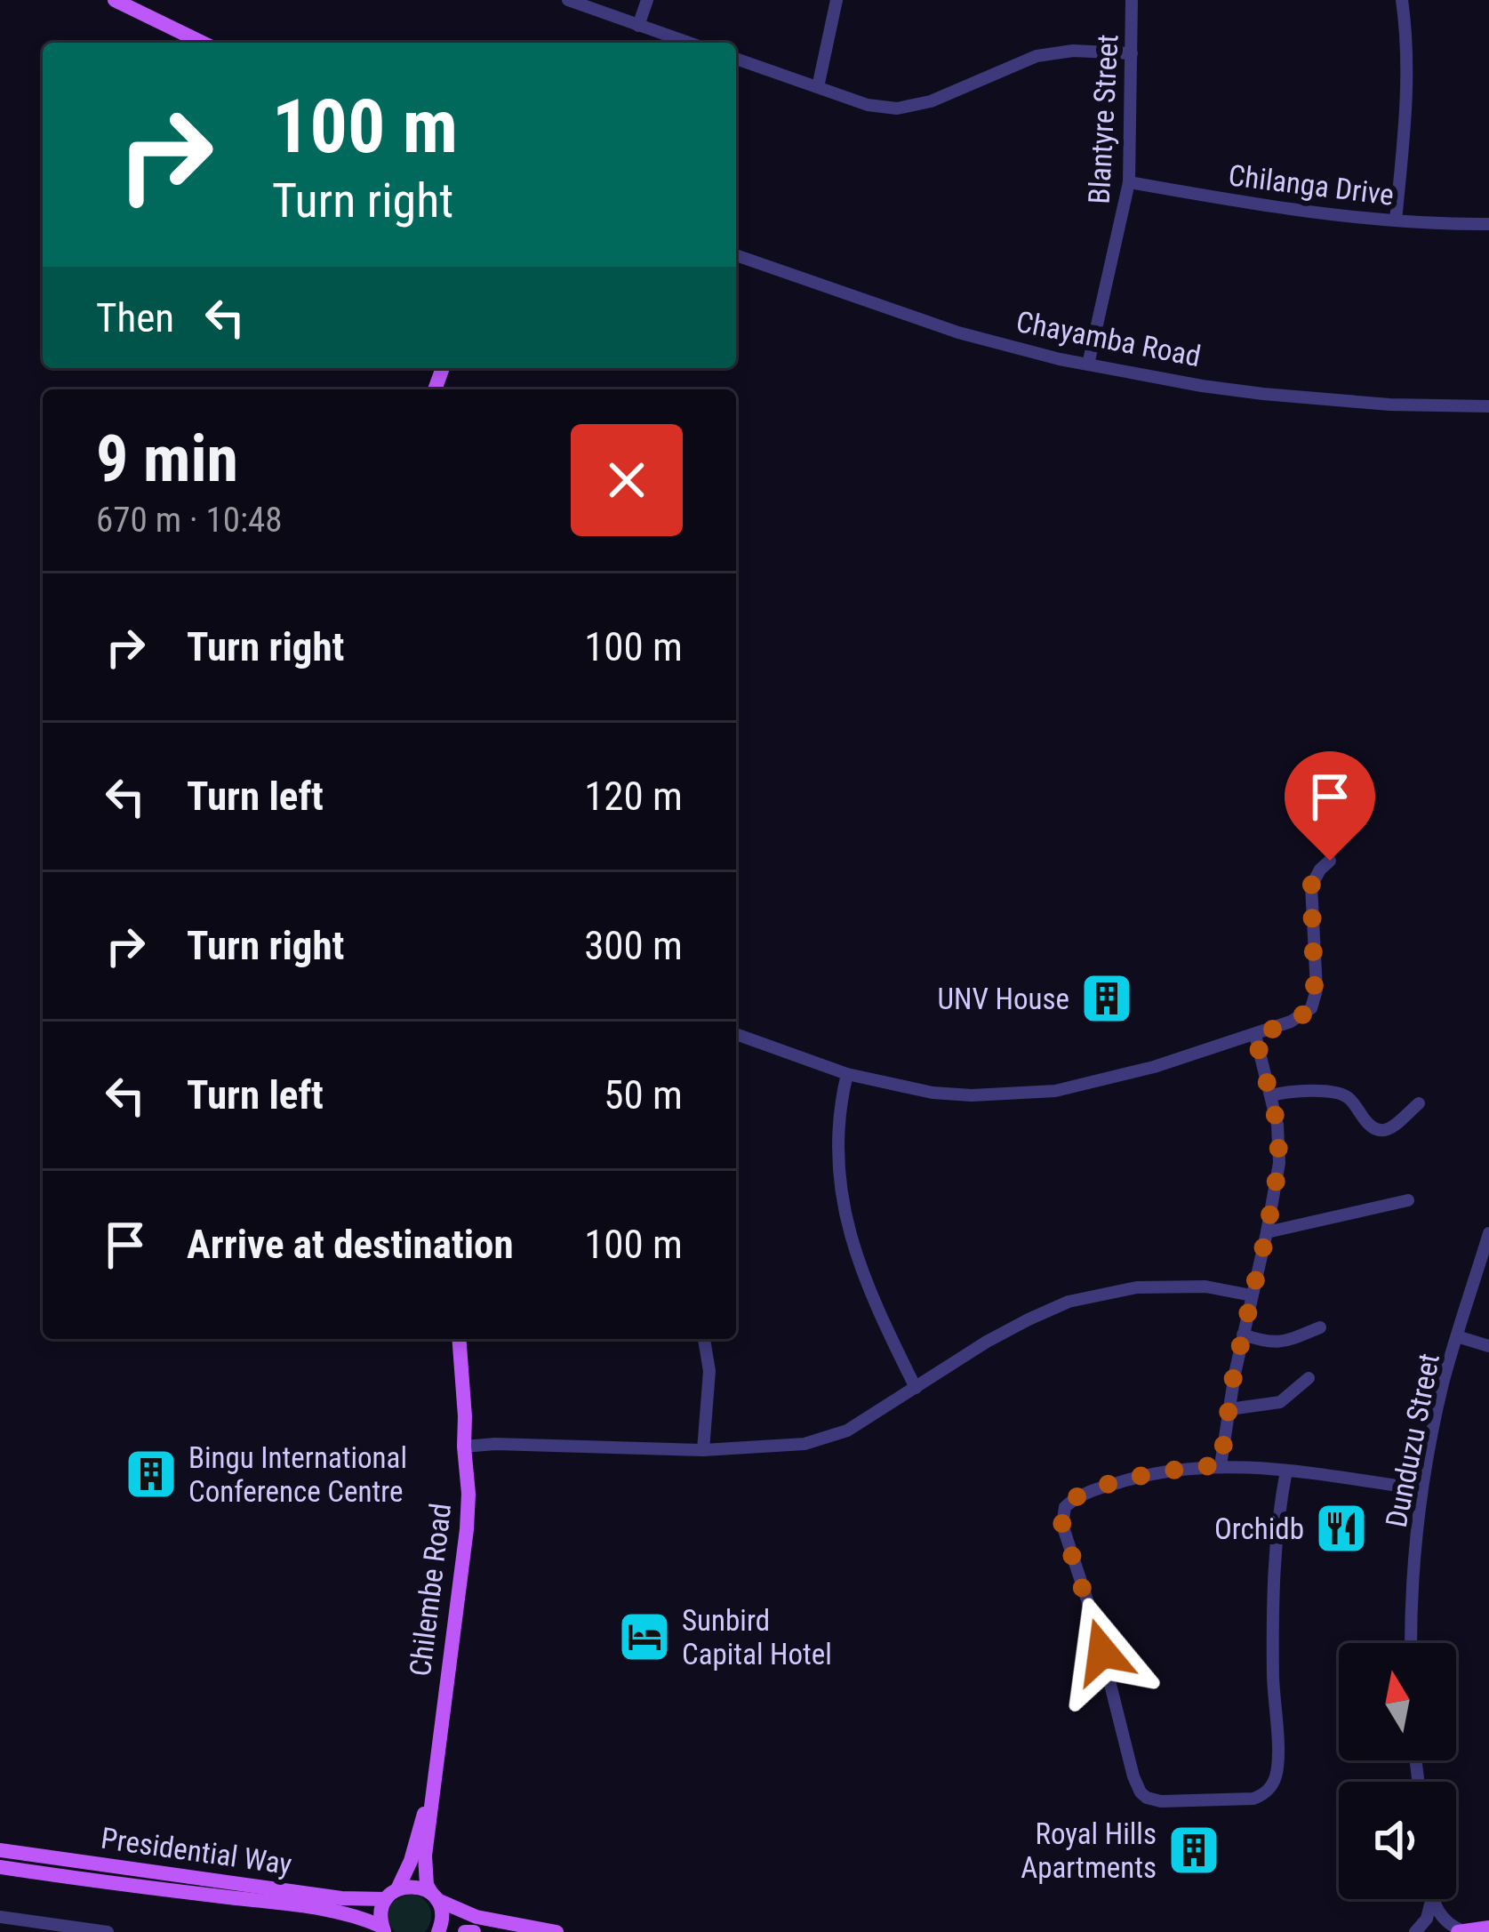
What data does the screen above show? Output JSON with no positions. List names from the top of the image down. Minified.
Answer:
{"streets":{"main road":["Chilembe Road","Presidential Way"],"street":["Blantyre Street","Chilanga Drive","Chayamba Road","Dunduzu Street"]},"crossings":[["Blantyre Street","Chilanga Drive"],["Blantyre Street","Chayamba Road"]],"places":{"building":["UNV House","Bingu International Conference Centre","Royal Hills Apartments"],"restaurant":["Orchidb"],"hotel":["Sunbird Capital Hotel"]},"north":"top","page":{"turn":["100 m","Turn right"],"then":"Then","heading":["9 min","670 m · 10:48"],"list":[{"name":"Turn right","value":"100 m"},{"name":"Turn left","value":"120 m"},{"name":"Turn right","value":"300 m"},{"name":"Turn left","value":"50 m"},{"name":"Arrive at destination","value":"100 m"}]}}
